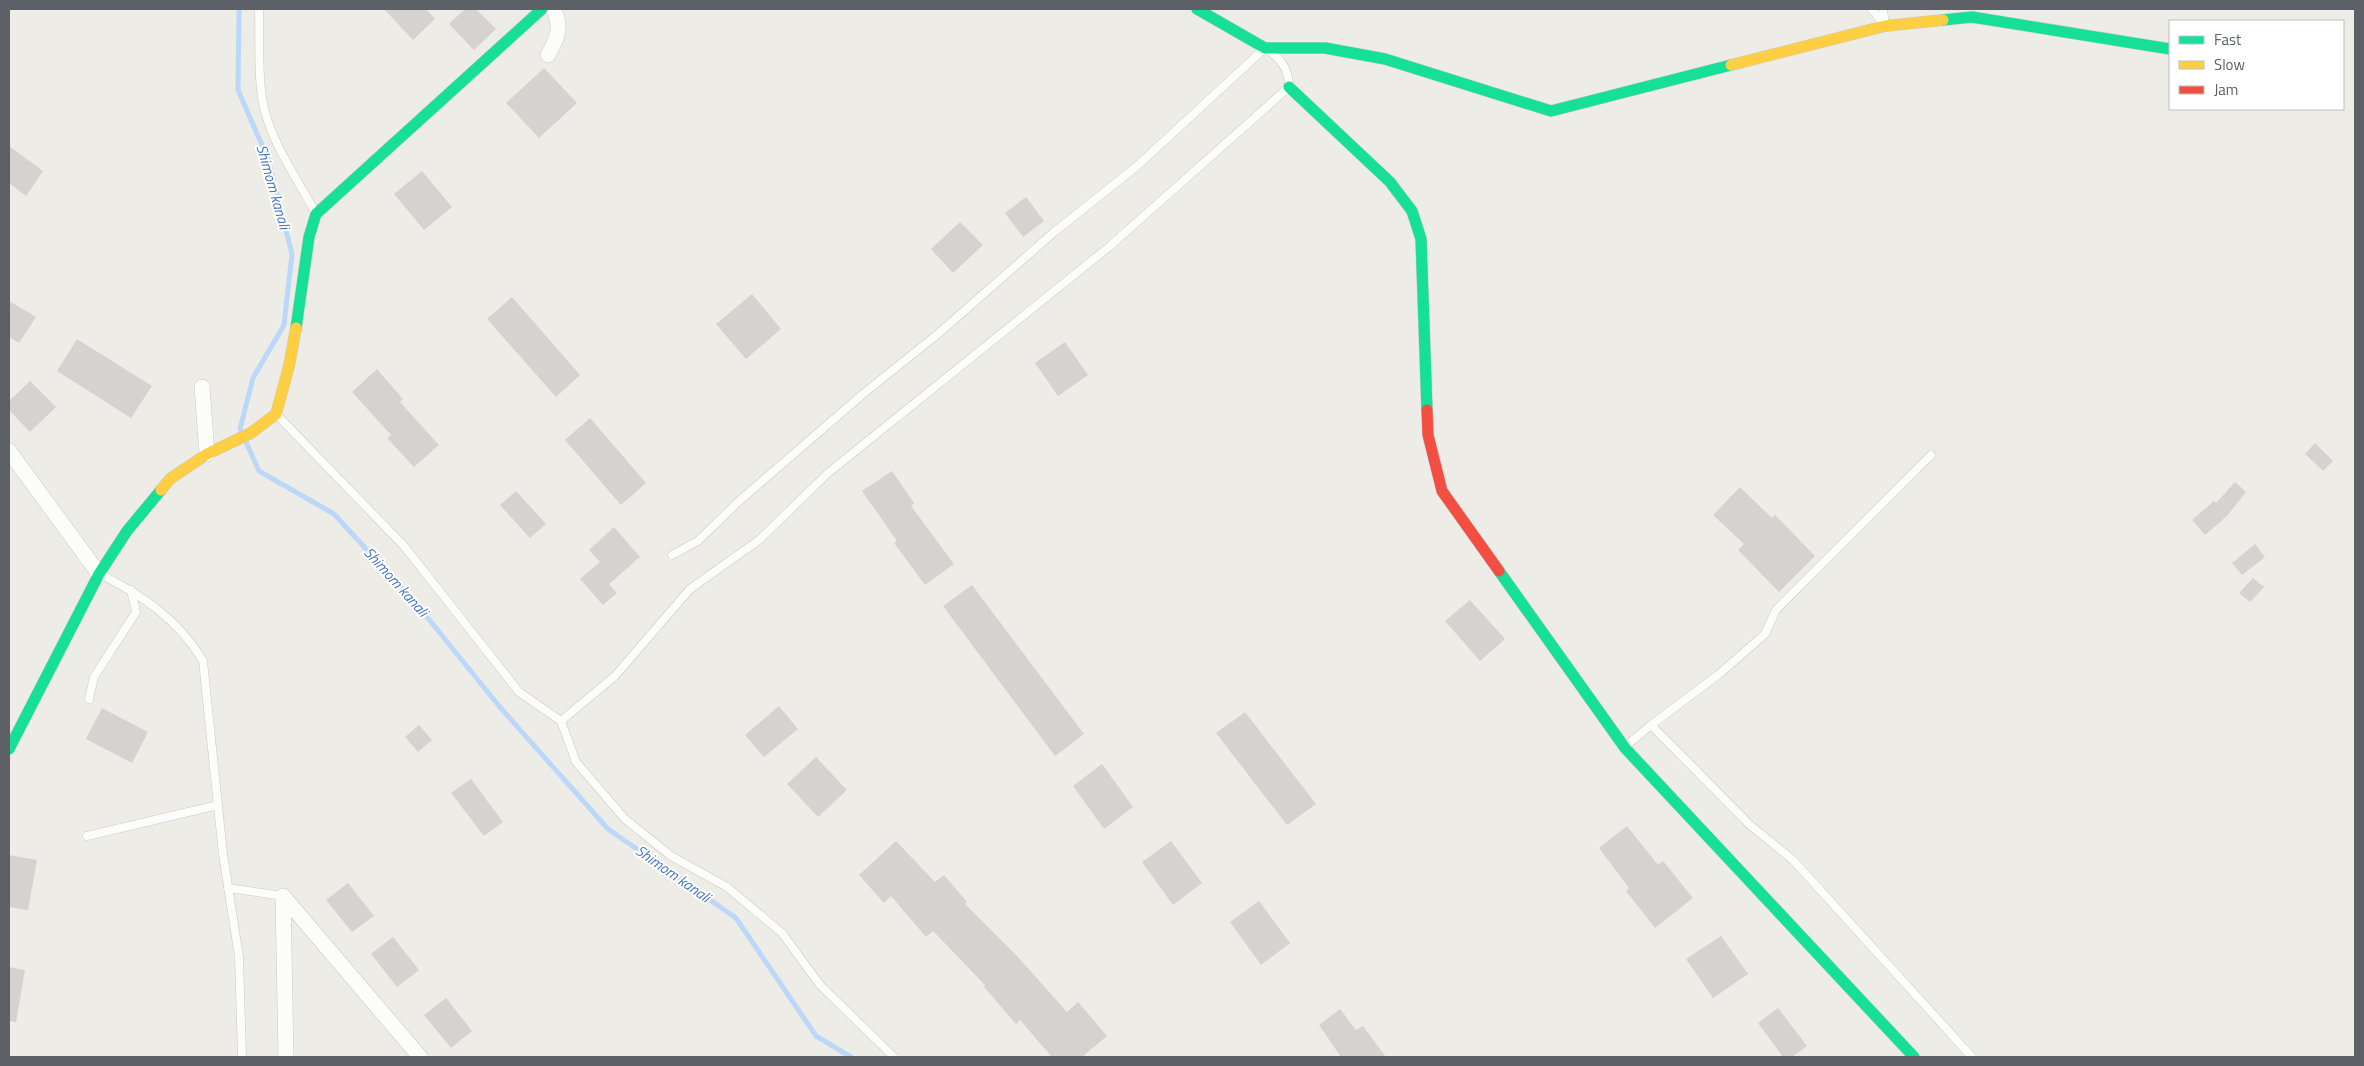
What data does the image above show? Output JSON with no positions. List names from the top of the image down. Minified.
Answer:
{"water":["Shimom kanali"],"legend":["Fast","Slow","Jam"]}
